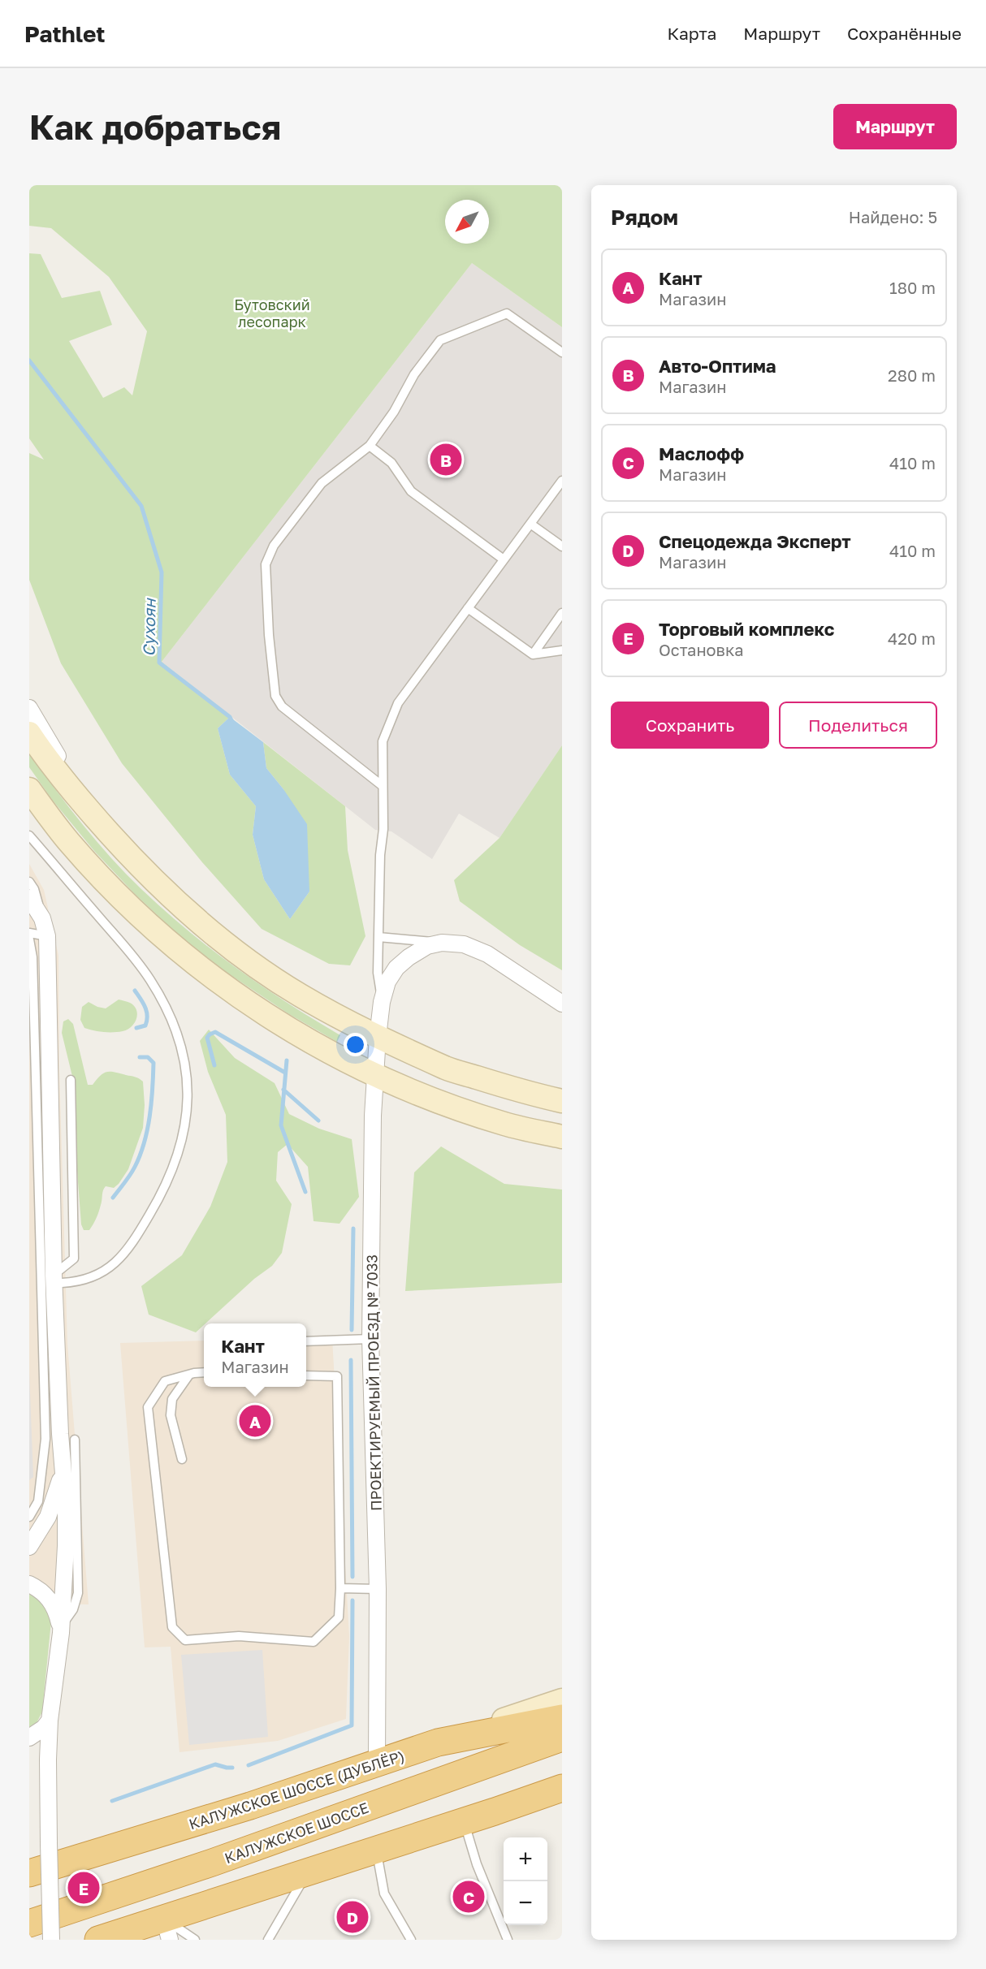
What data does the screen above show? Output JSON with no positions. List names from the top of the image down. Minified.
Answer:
{"streets":{"highway":["КАЛУЖСКОЕ ШОССЕ (ДУБЛЁР)","КАЛУЖСКОЕ ШОССЕ"],"street":["ПРОЕКТИРУЕМЫЙ ПРОЕЗД № 7033"]},"crossings":[["ПРОЕКТИРУЕМЫЙ ПРОЕЗД № 7033","КАЛУЖСКОЕ ШОССЕ (ДУБЛЁР)"]],"water":["Сухоян"],"parks":["Бутовский лесопарк"],"north":"bottom left","page":{"header":"Pathlet","nav":["Карта","Маршрут","Сохранённые"],"buttons":["Маршрут",["Сохранить","Поделиться"]],"title":"Как добраться","heading":["Рядом","Найдено: 5"],"list":[{"mark":"A","name":"Кант","note":"Магазин","value":"180 m"},{"mark":"B","name":"Авто-Оптима","note":"Магазин","value":"280 m"},{"mark":"C","name":"Маслофф","note":"Магазин","value":"410 m"},{"mark":"D","name":"Спецодежда Эксперт","note":"Магазин","value":"410 m"},{"mark":"E","name":"Торговый комплекс","note":"Остановка","value":"420 m"}],"pins":["B","A","E","C","D"],"popup":["Кант","Магазин"],"map_buttons":["+","−"]}}
